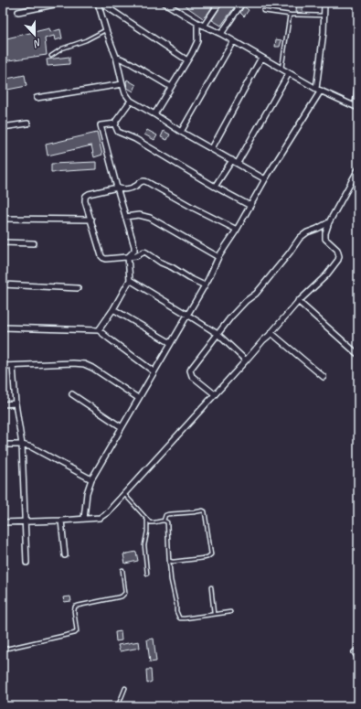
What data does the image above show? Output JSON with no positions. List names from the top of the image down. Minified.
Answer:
{"north":"bottom"}
